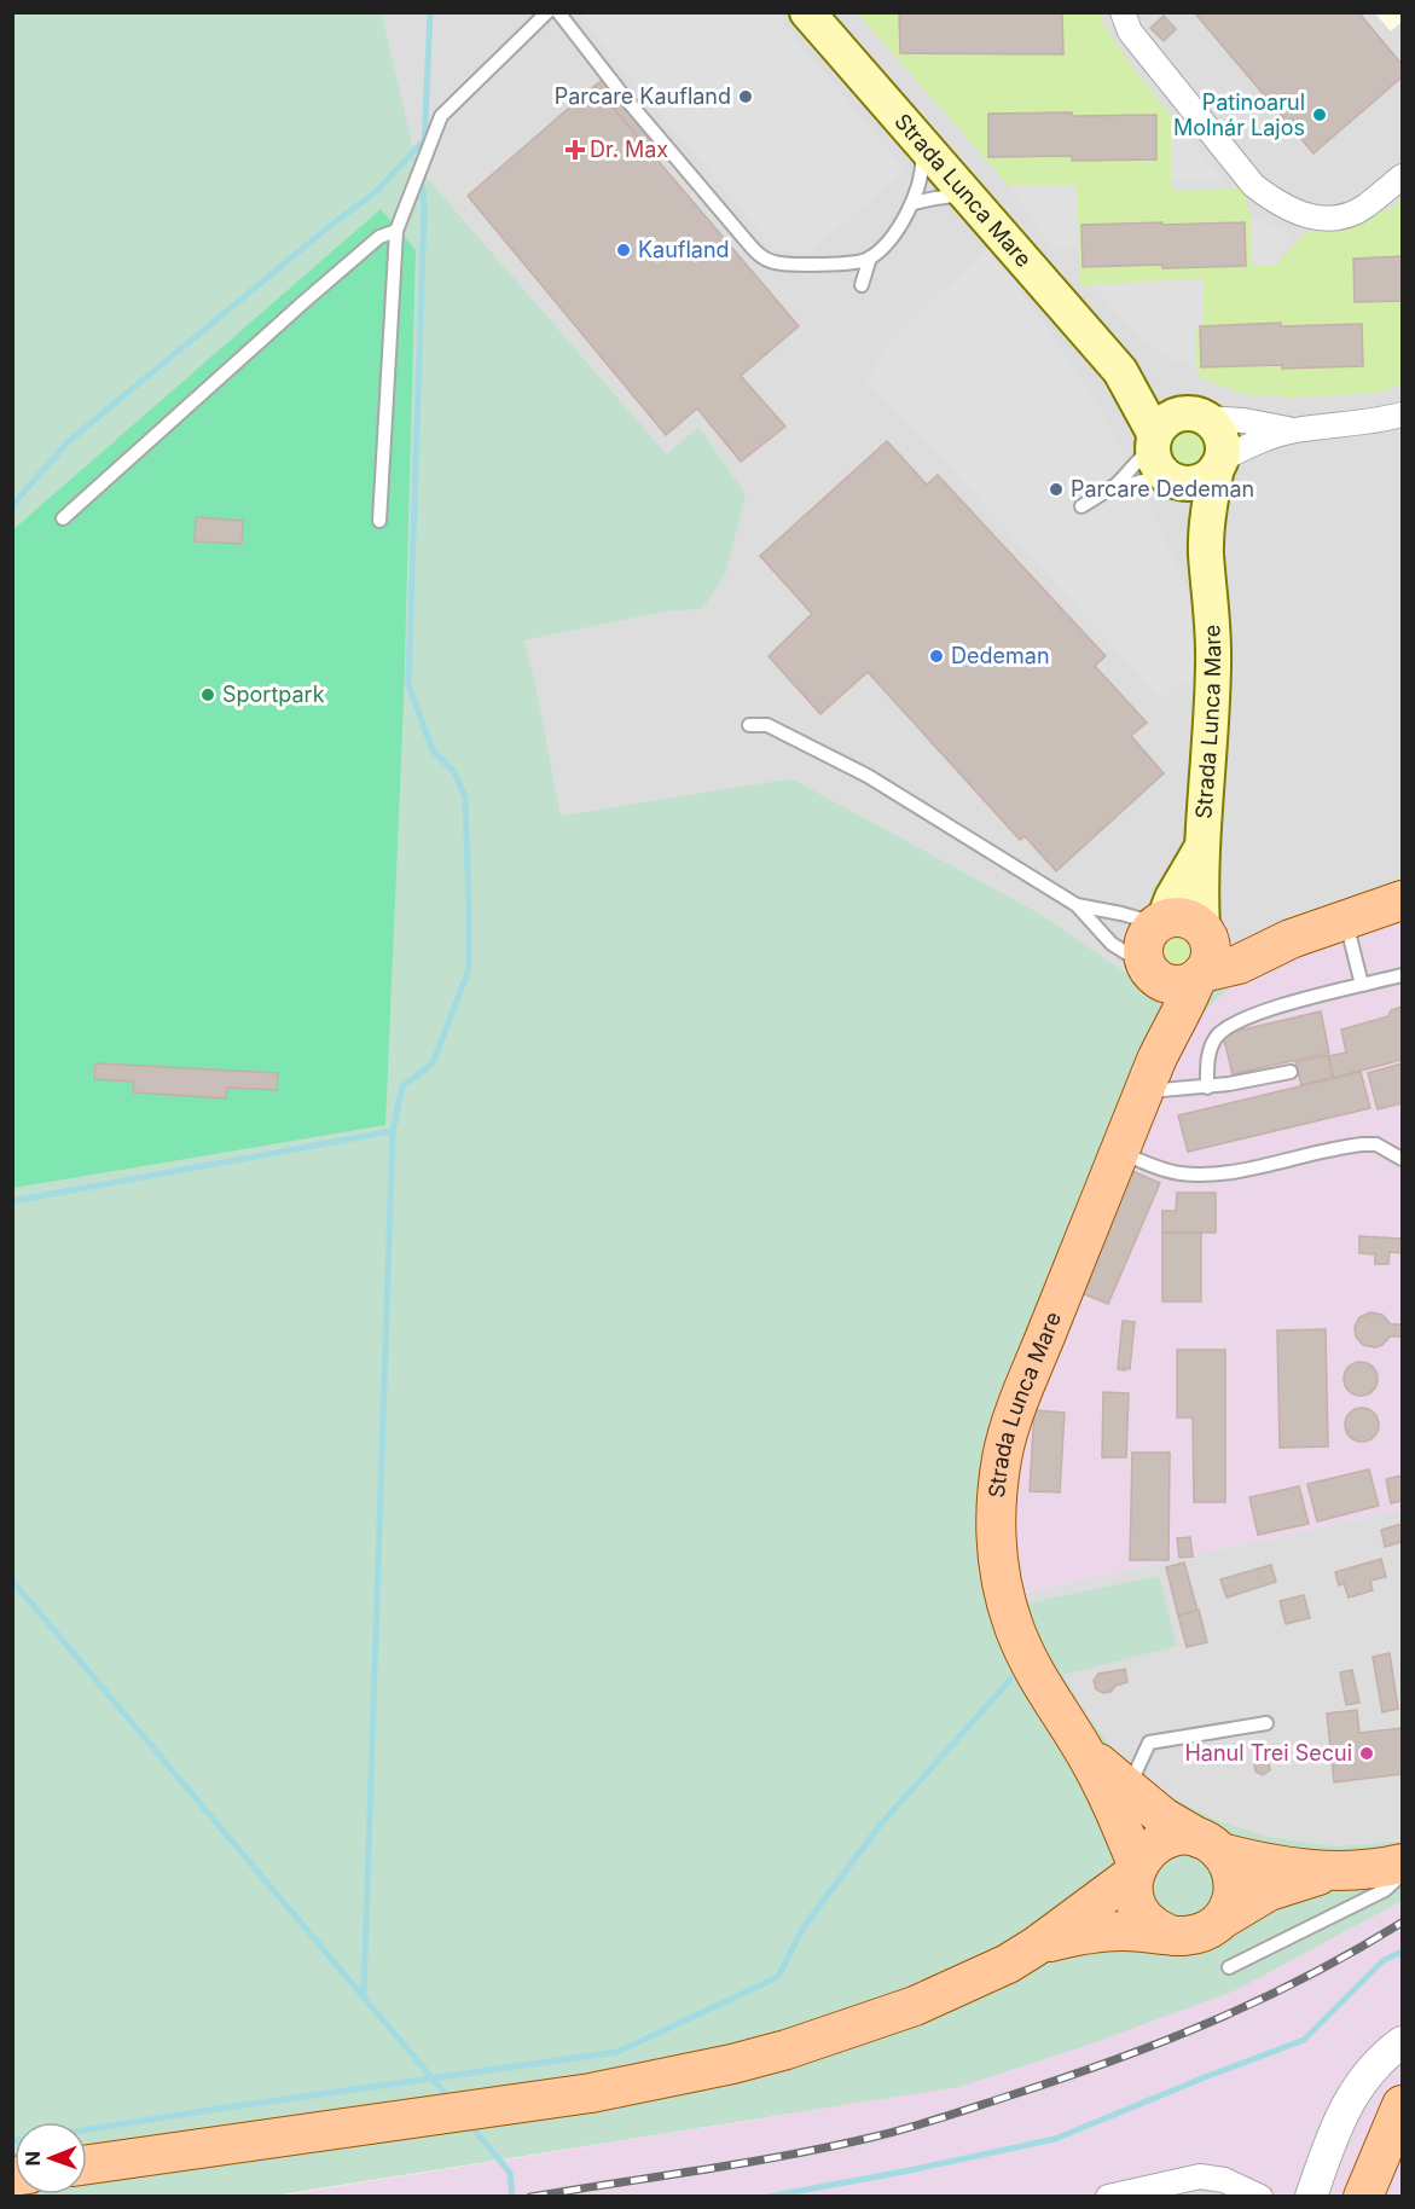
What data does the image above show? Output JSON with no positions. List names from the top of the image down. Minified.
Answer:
{"streets":{"main road":["Strada Lunca Mare"]},"places":{"other":["Parcare Kaufland","Patinoarul Molnár Lajos","Kaufland","Parcare Dedeman","Dedeman","Sportpark","Hanul Trei Secui"],"health":["Dr. Max"]},"north":"left"}
